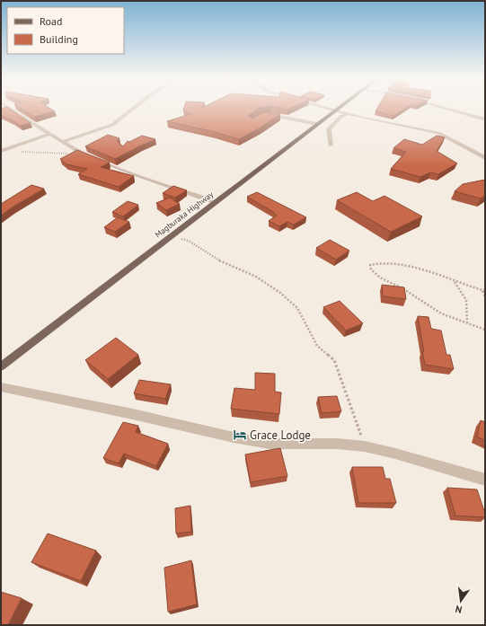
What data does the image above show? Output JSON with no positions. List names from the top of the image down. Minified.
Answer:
{"streets":{"main road":["Magburaka Highway"]},"places":{"hotel":["Grace Lodge"]},"legend":["Road","Building"],"north":"bottom"}
